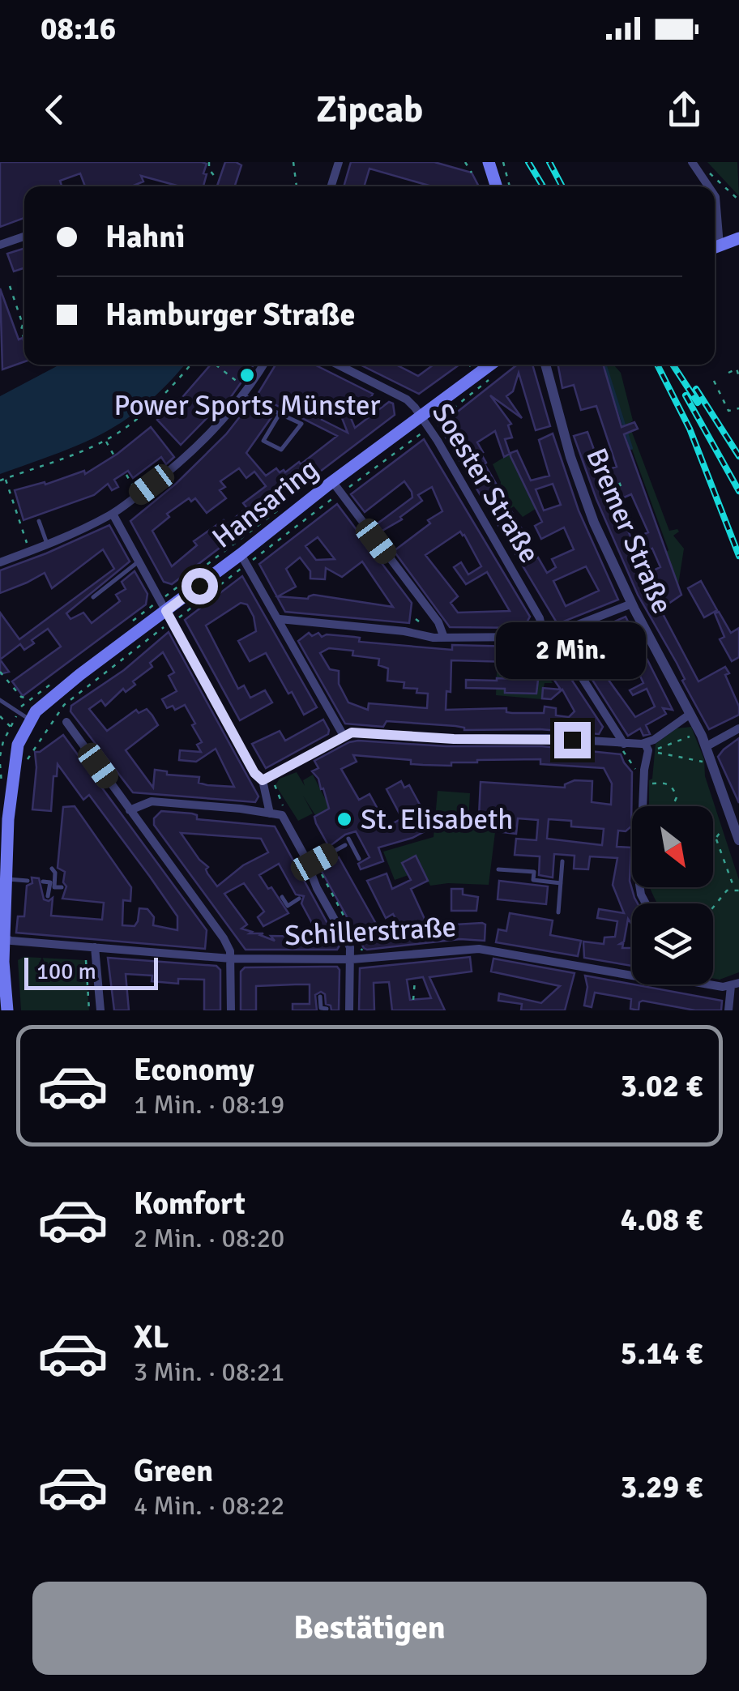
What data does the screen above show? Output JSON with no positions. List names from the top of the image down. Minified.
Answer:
{"streets":{"main road":["Hansaring"],"street":["Soester Straße","Bremer Straße","Schillerstraße"]},"crossings":[["Soester Straße","Hansaring"],["Hansaring","Schillerstraße"]],"places":["Power Sports Münster","St. Elisabeth"],"scale_bar":"100 m","north":"bottom right","page":{"status":"08:16","header":"Zipcab","banner":["Hahni","Hamburger Straße"],"bubble":"2 Min.","scale":"100 m","list":[{"name":"Economy","note":"1 Min. · 08:19","value":"3.02 €"},{"name":"Komfort","note":"2 Min. · 08:20","value":"4.08 €"},{"name":"XL","note":"3 Min. · 08:21","value":"5.14 €"},{"name":"Green","note":"4 Min. · 08:22","value":"3.29 €"}],"buttons":"Bestätigen"}}
